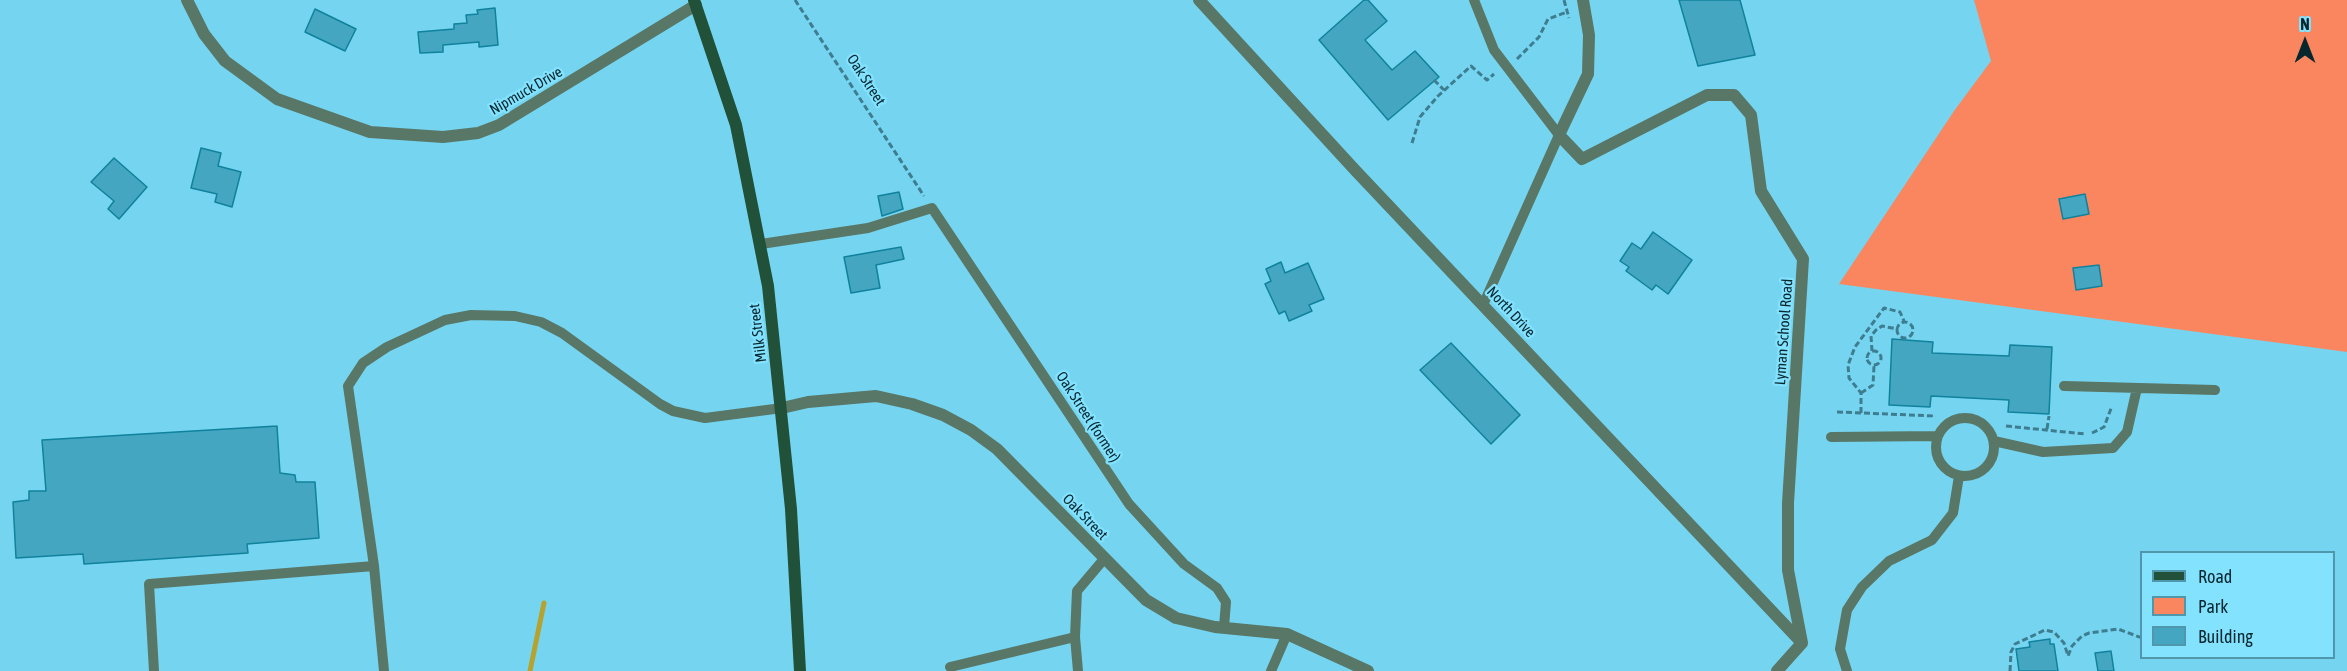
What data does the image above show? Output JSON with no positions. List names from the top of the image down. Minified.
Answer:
{"streets":{"main road":["Milk Street"],"street":["Oak Street","Nipmuck Drive","North Drive","Lyman School Road"],"lane":["Oak Street (former)"]},"crossings":[["Oak Street","Milk Street"],["Oak Street","Oak Street (former)"],["Nipmuck Drive","Milk Street"],["North Drive","Lyman School Road"]],"legend":["Road","Park","Building"],"north":"top"}
